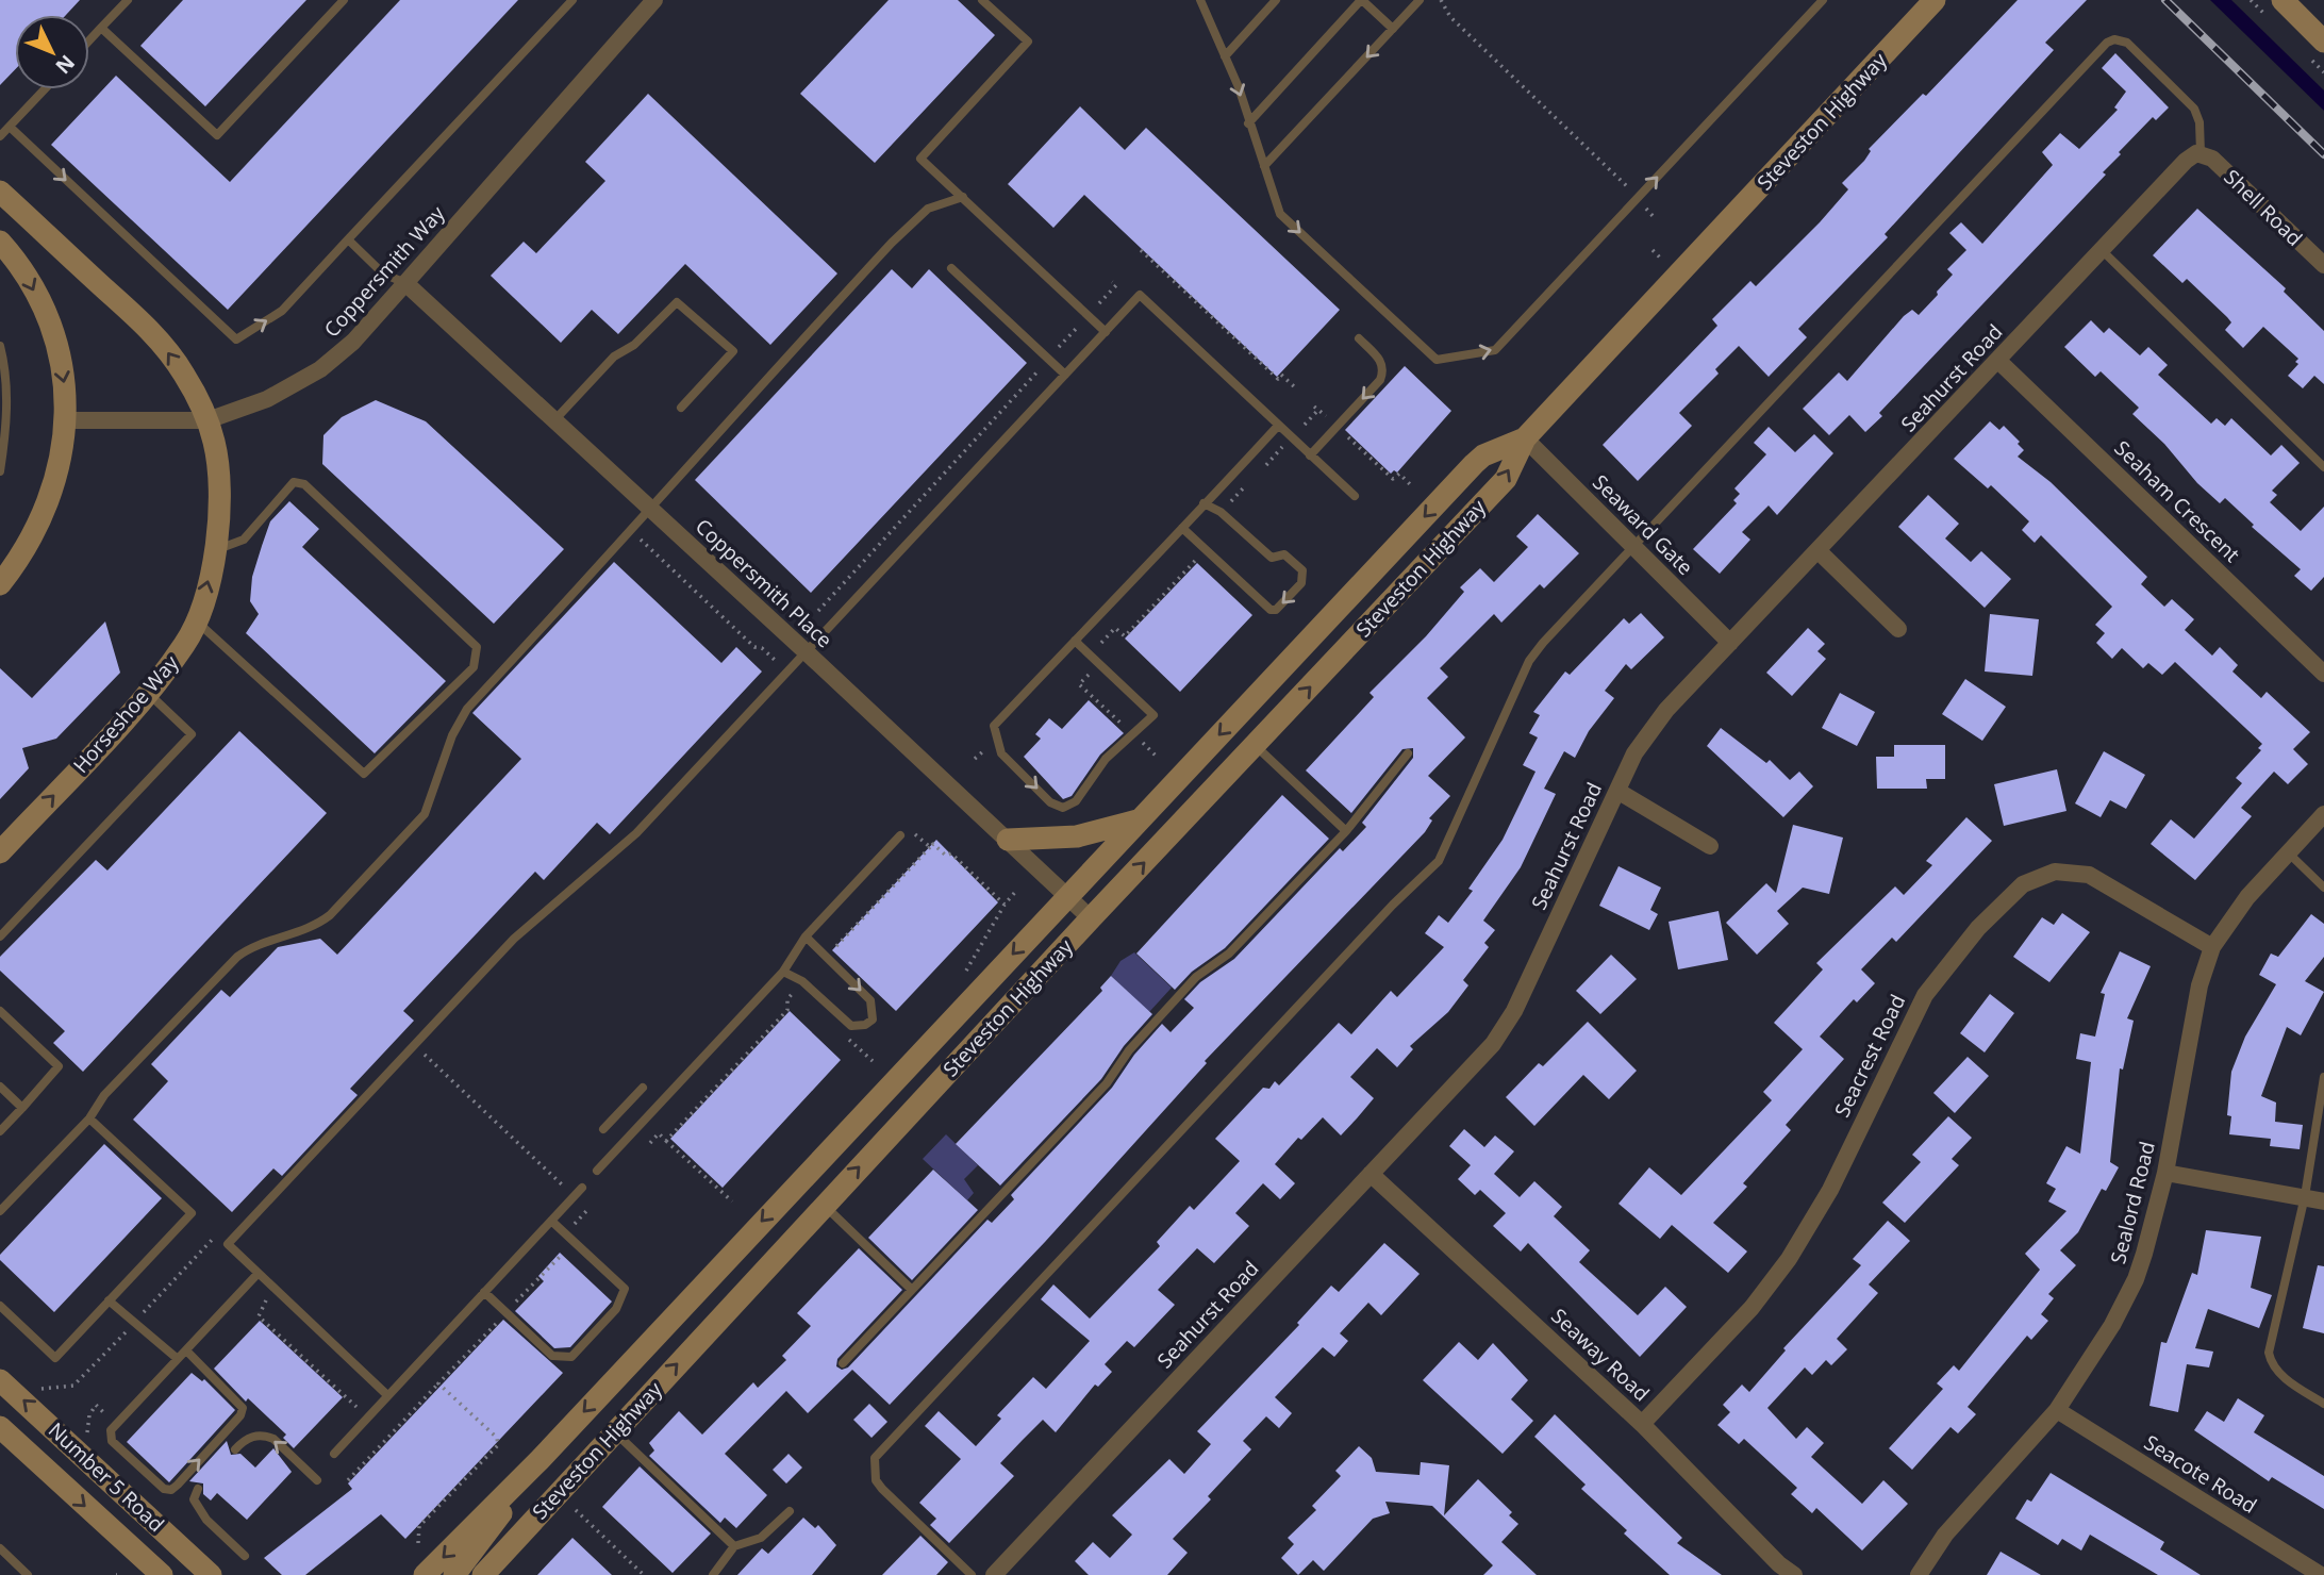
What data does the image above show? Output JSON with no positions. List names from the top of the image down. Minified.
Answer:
{"streets":{"main road":["Steveston Highway","Horseshoe Way","Number 5 Road"],"street":["Shell Road","Coppersmith Way","Seahurst Road","Seaham Crescent","Seaward Gate","Coppersmith Place","Seacrest Road","Sealord Road","Seaway Road","Seacote Road"]},"crossings":[["Steveston Highway","Seaward Gate"],["Steveston Highway","Coppersmith Place"],["Shell Road","Seahurst Road"],["Coppersmith Way","Coppersmith Place"],["Coppersmith Way","Horseshoe Way"],["Seahurst Road","Seaham Crescent"],["Seahurst Road","Seaward Gate"],["Seahurst Road","Seaway Road"],["Seacrest Road","Sealord Road"],["Seacrest Road","Seaway Road"],["Sealord Road","Seacote Road"]],"north":"bottom right"}
